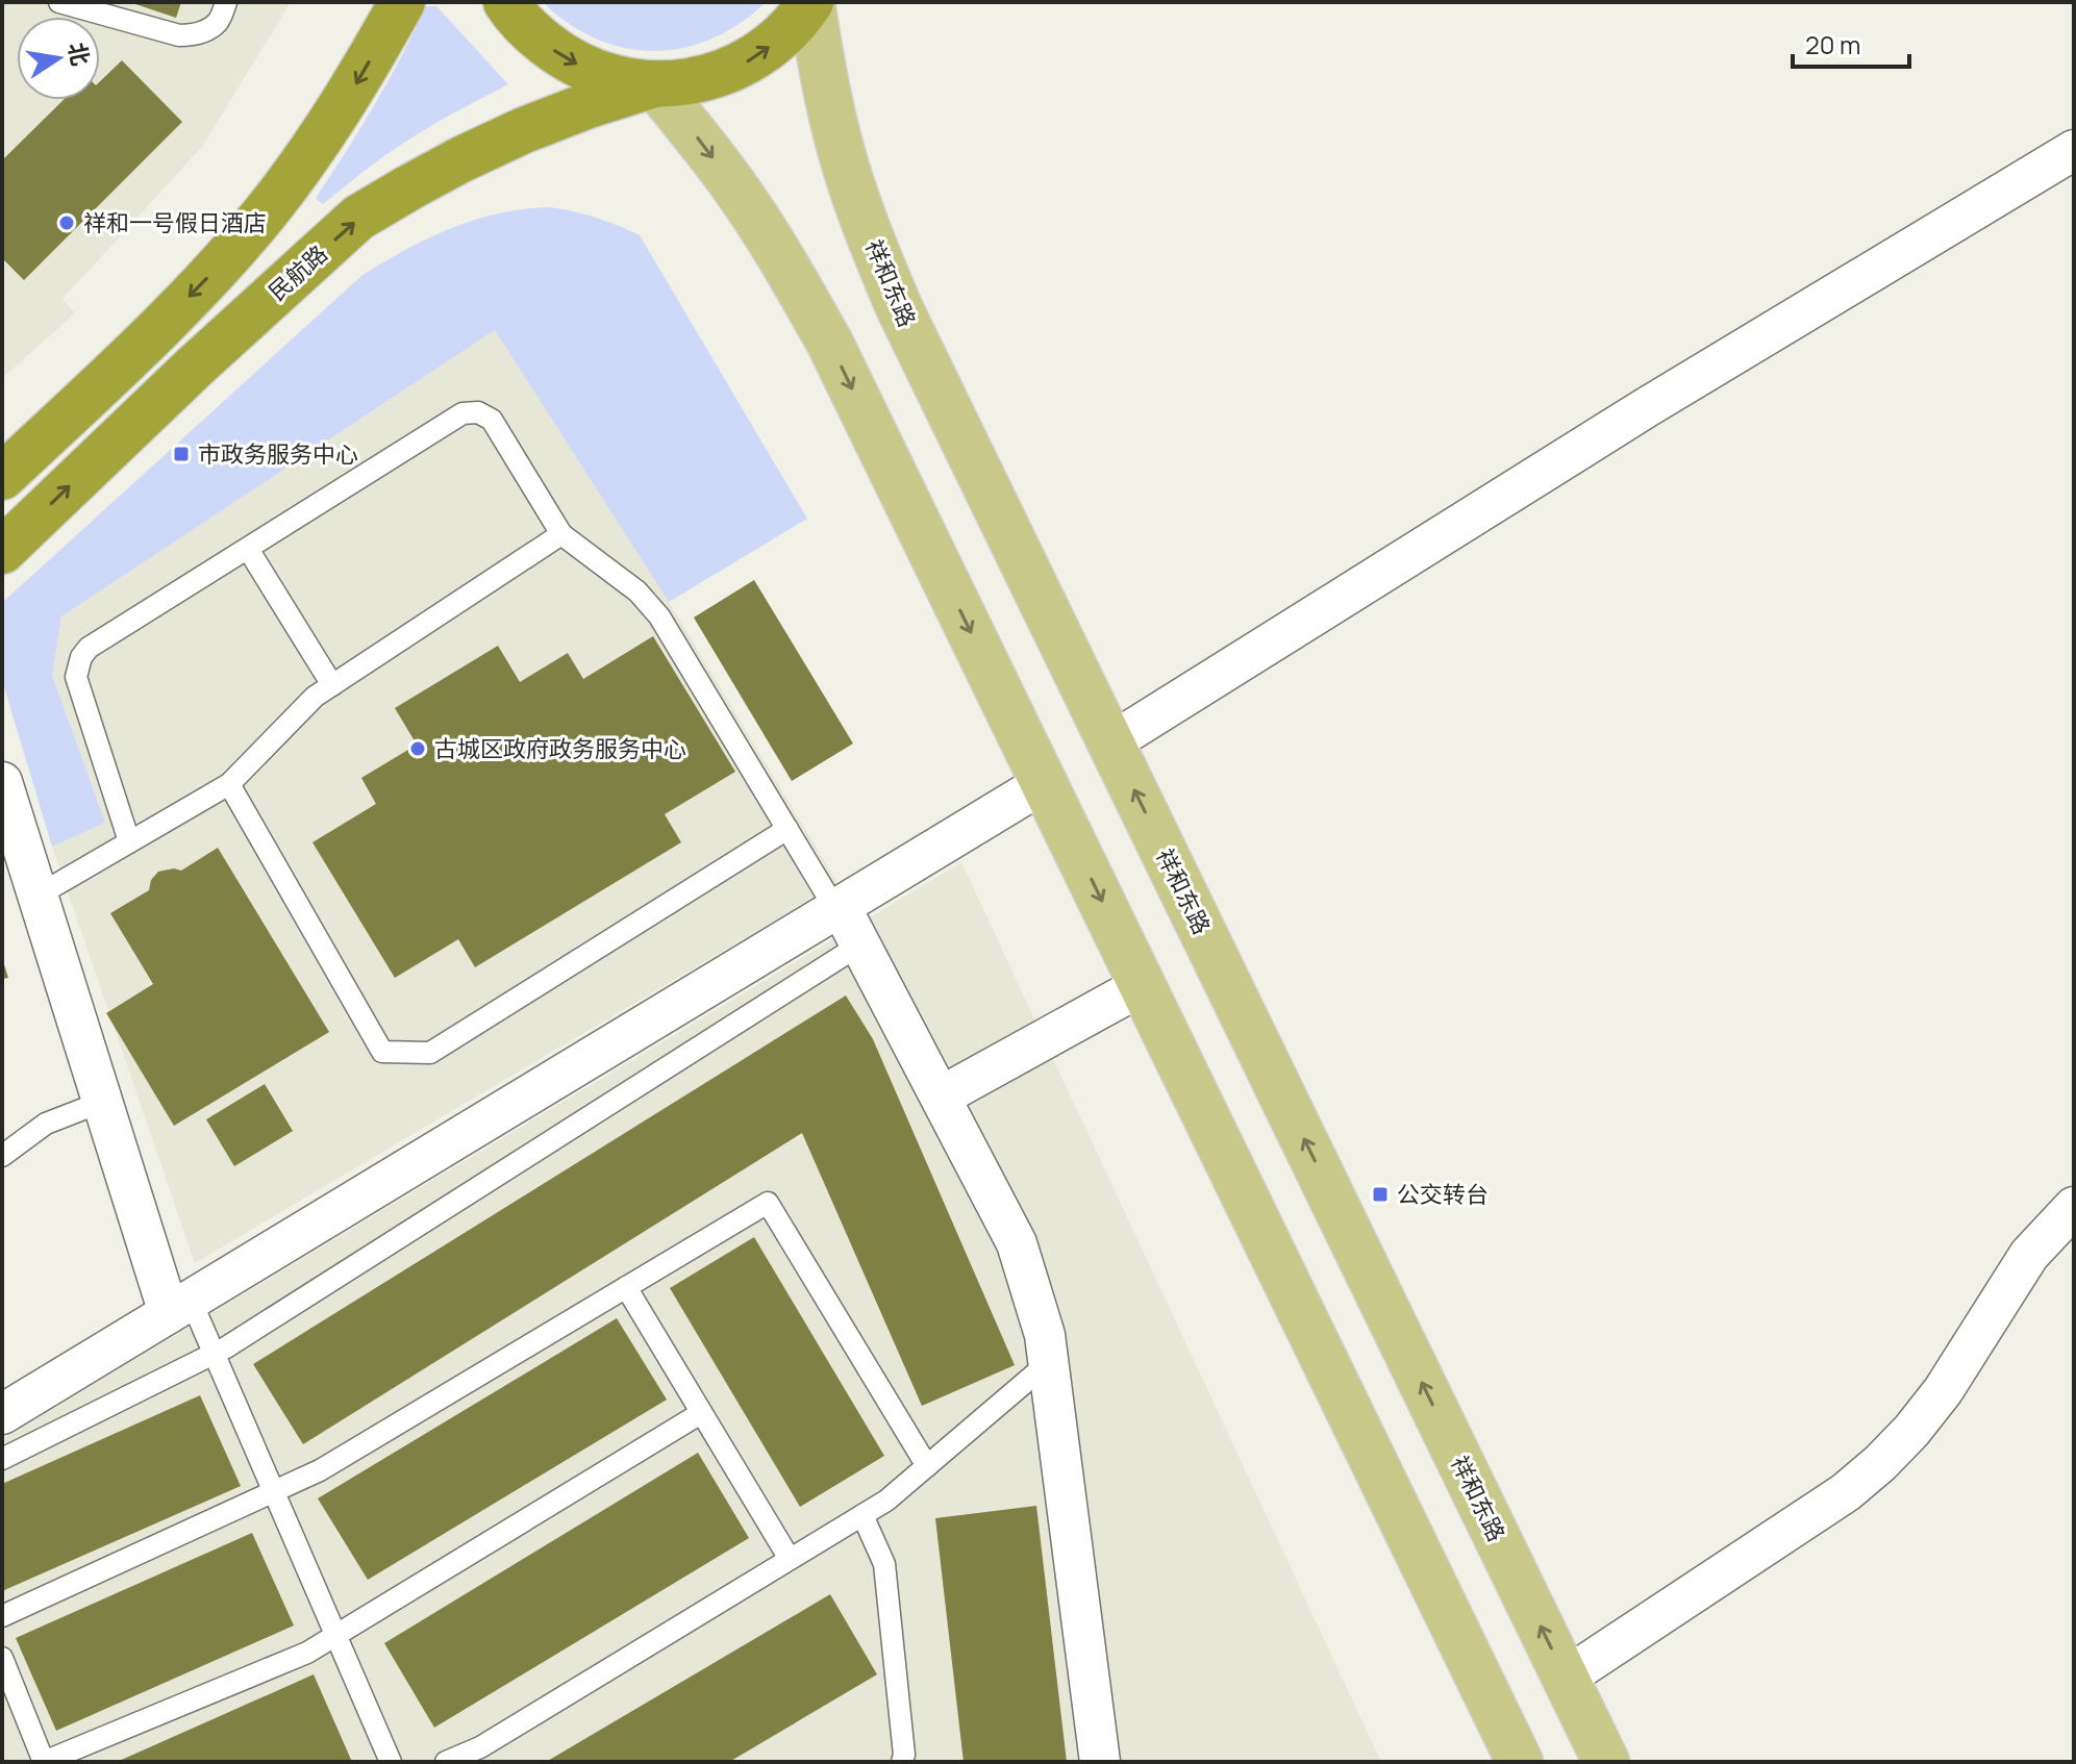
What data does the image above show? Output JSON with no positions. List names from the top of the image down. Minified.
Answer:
{"streets":{"highway":["民航路"],"main road":["祥和东路"]},"places":{"other":["祥和一号假日酒店","古城区政府政务服务中心"],"transit":["市政务服务中心","公交转台"]},"scale_bar":"20 m","north":"right"}
